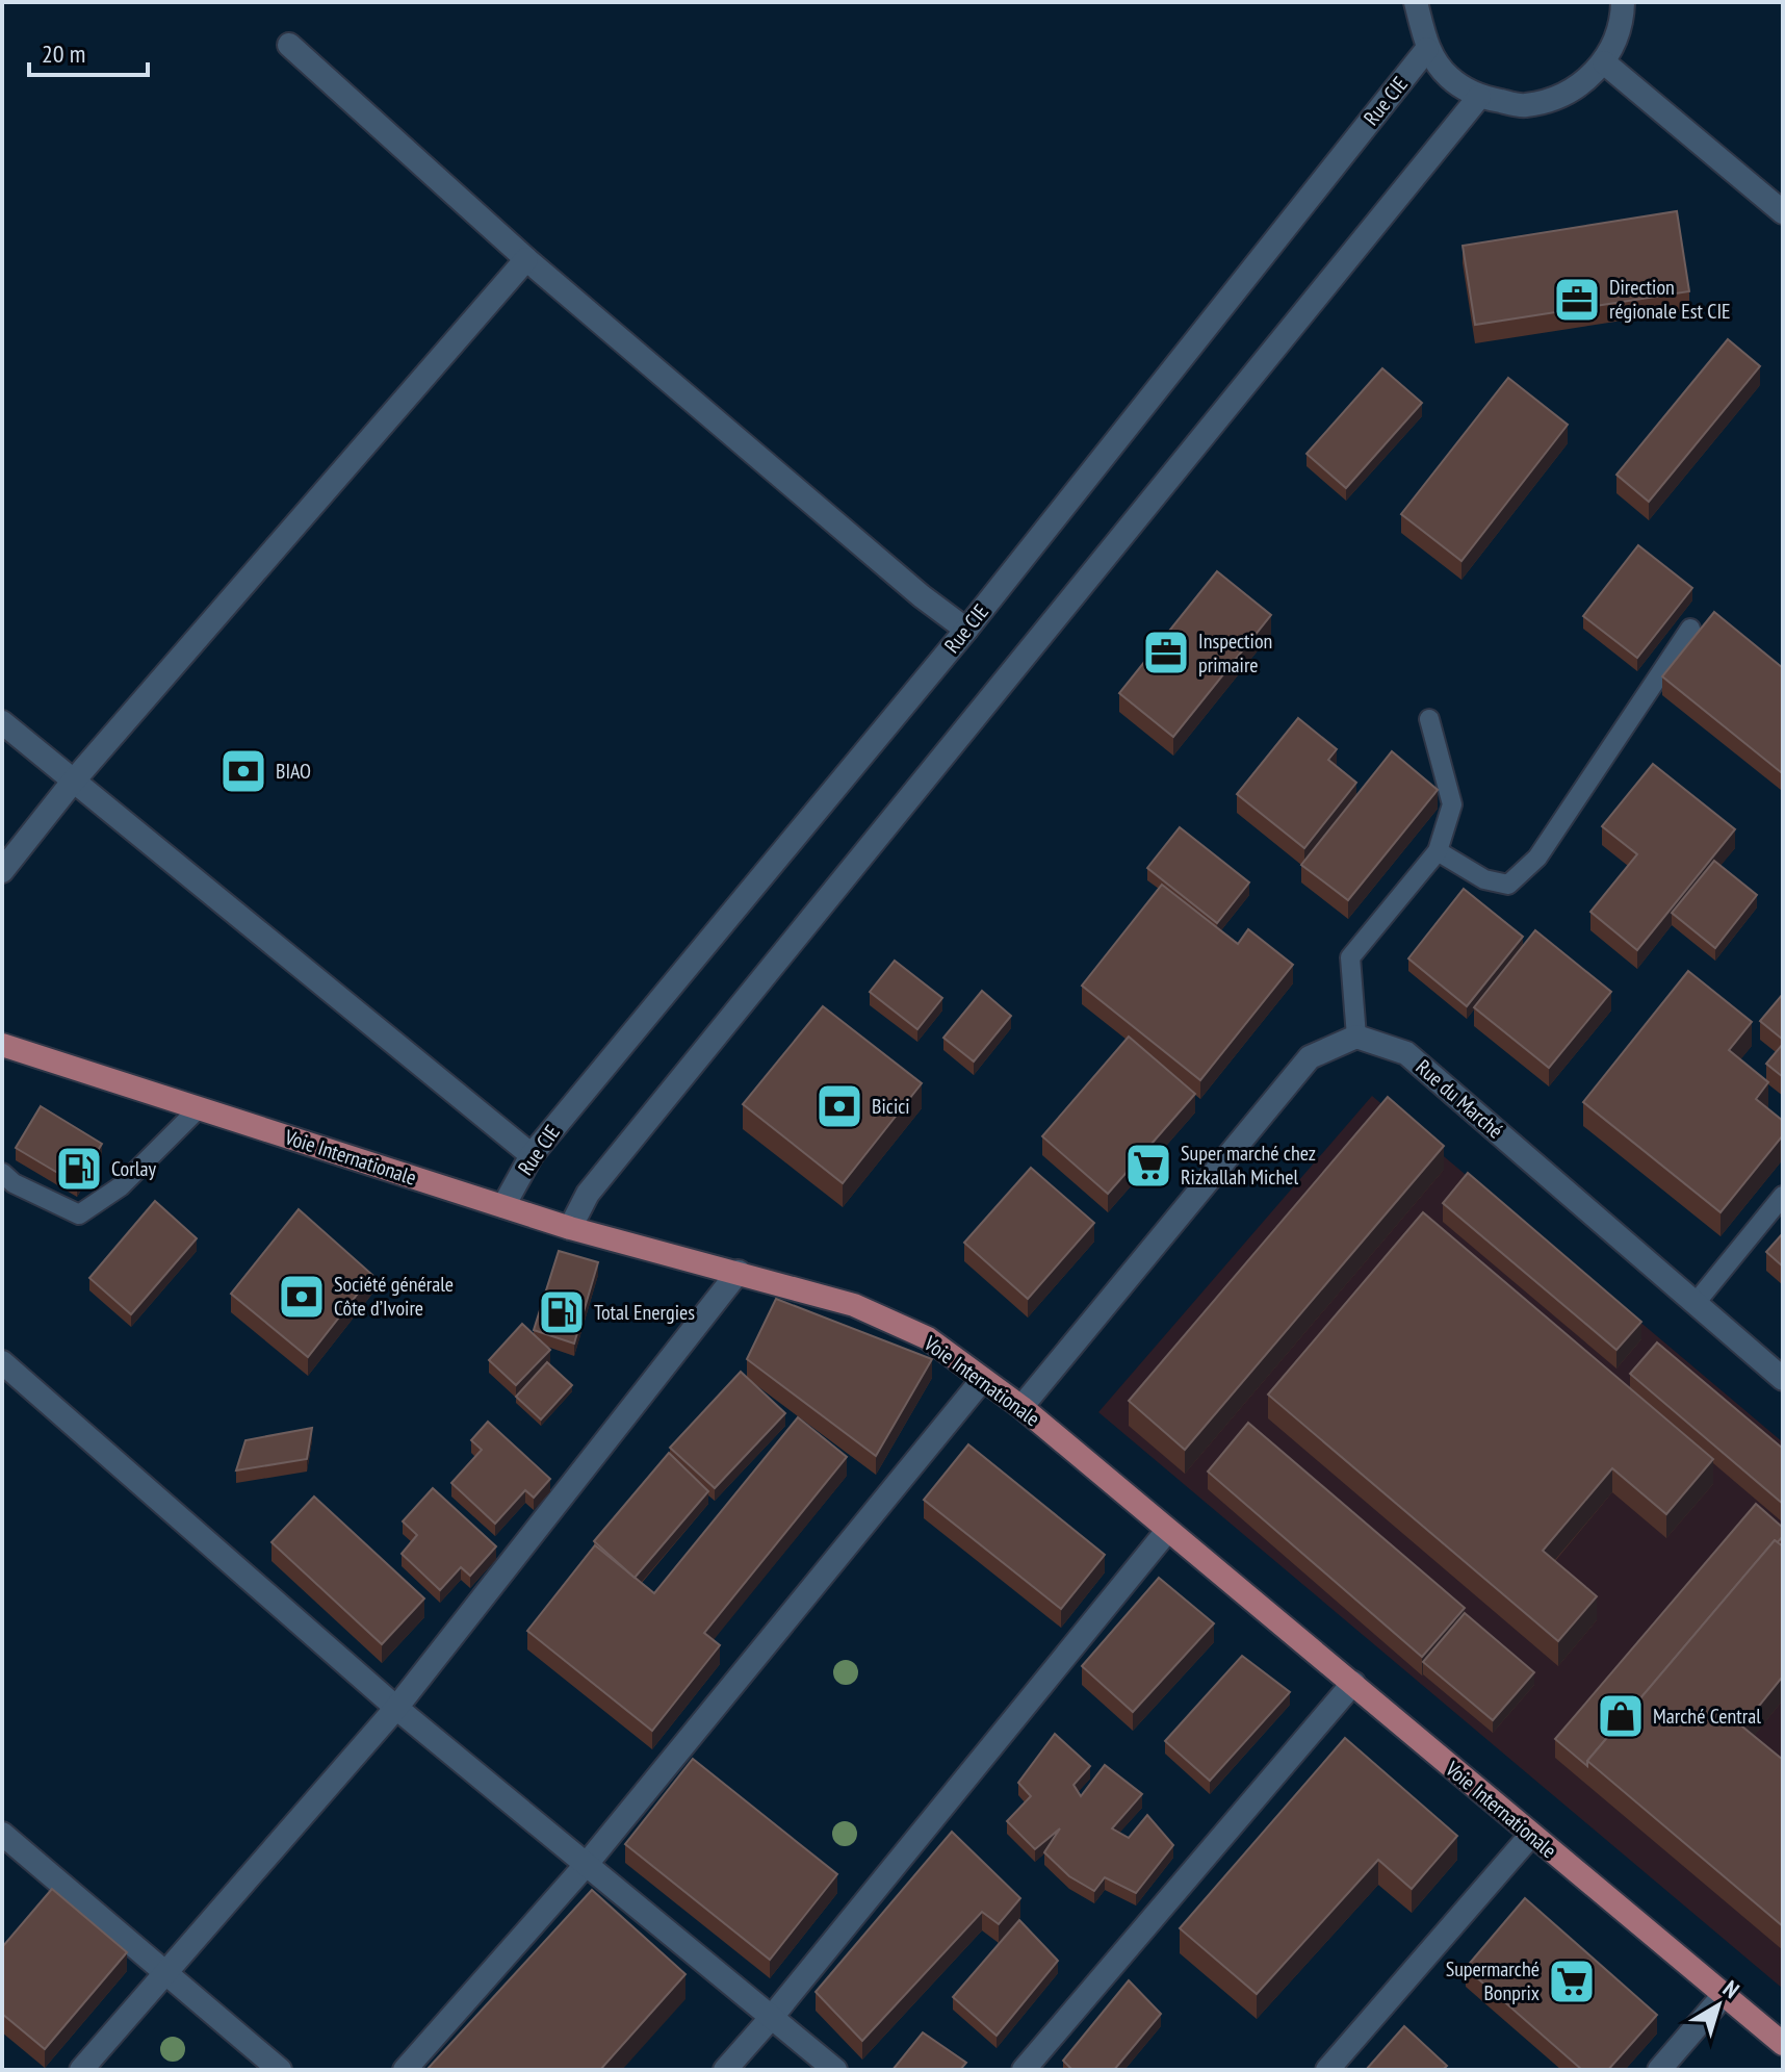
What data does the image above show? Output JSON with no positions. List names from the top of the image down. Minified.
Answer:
{"streets":{"main road":["Voie Internationale"],"street":["Rue CIE","Rue du Marché"]},"crossings":[["Rue CIE","Voie Internationale"]],"places":{"office":["Direction régionale Est CIE","Inspection primaire"],"bank":["BIAO","Bicici","Société générale Côte d’Ivoire"],"supermarket":["Super marché chez Rizkallah Michel","Supermarché Bonprix"],"fuel station":["Corlay","Total Energies"],"shop":["Marché Central"]},"scale_bar":"20 m","north":"top right"}
